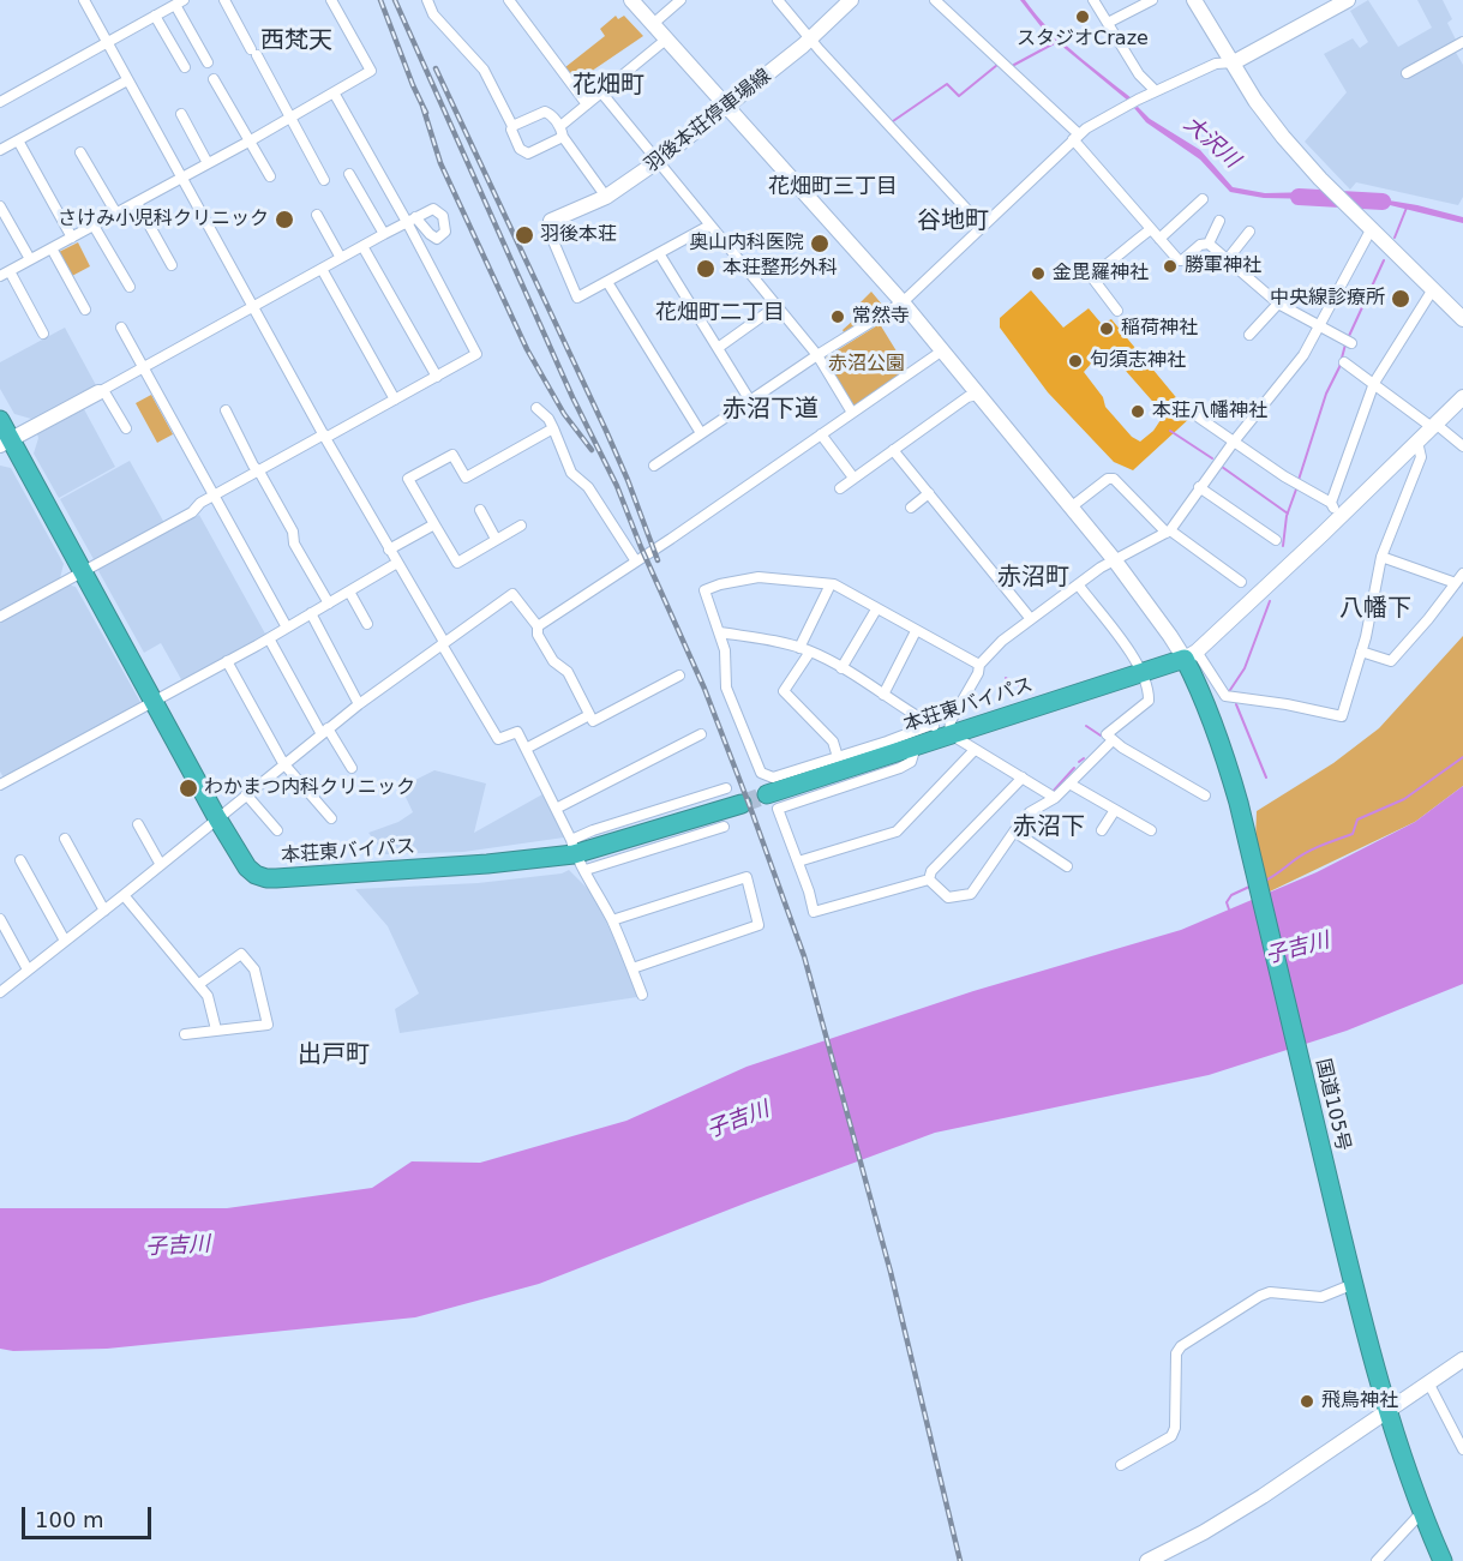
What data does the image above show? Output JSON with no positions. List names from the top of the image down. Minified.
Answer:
{"streets":{"highway":["本荘東バイパス","国道105号"],"street":["羽後本荘停車場線"]},"crossings":[["本荘東バイパス","国道105号"]],"districts":["西梵天","花畑町","花畑町三丁目","谷地町","花畑町二丁目","赤沼下道","赤沼町","八幡下","赤沼下","出戸町"],"water":["大沢川","子吉川"],"parks":["赤沼公園"],"places":["スタジオCraze","さけみ小児科クリニック","羽後本荘","奥山内科医院","勝軍神社","本荘整形外科","金毘羅神社","中央線診療所","常然寺","稲荷神社","句須志神社","本荘八幡神社","わかまつ内科クリニック","飛鳥神社"],"scale_bar":"100 m"}
